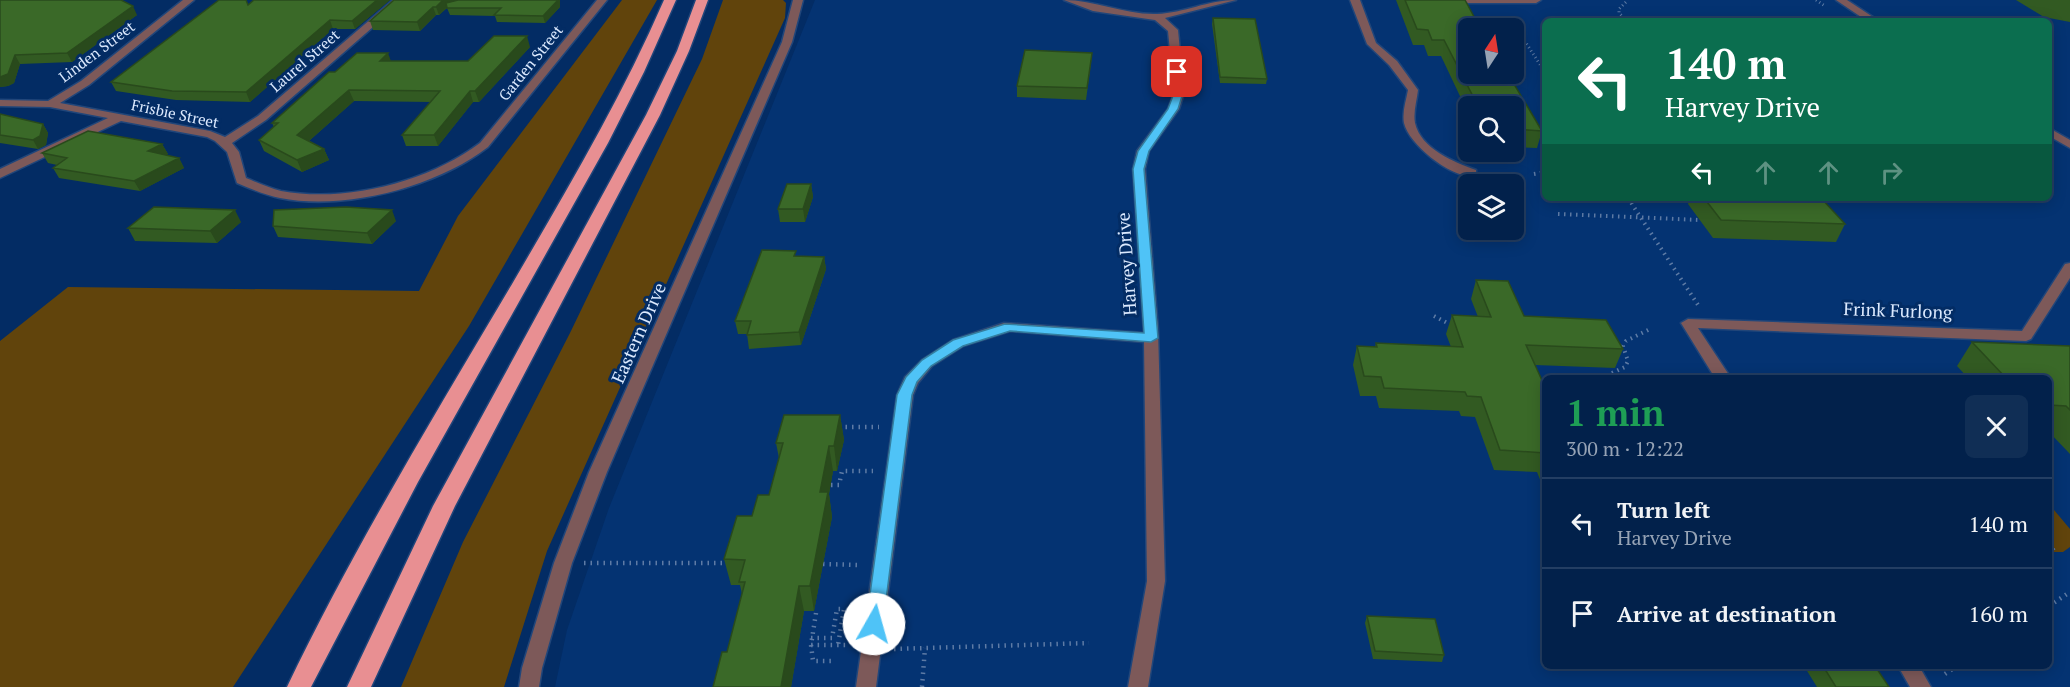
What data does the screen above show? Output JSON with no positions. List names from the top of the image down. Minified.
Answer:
{"streets":{"street":["Linden Street","Laurel Street","Garden Street","Frisbie Street","Harvey Drive","Frink Furlong","Eastern Drive"]},"crossings":[["Linden Street","Frisbie Street"],["Laurel Street","Frisbie Street"],["Garden Street","Frisbie Street"]],"north":"top","page":{"turn":["140 m","Harvey Drive"],"heading":["1 min","300 m · 12:22"],"list":[{"name":"Turn left","note":"Harvey Drive","value":"140 m"},{"name":"Arrive at destination","value":"160 m"}]}}
